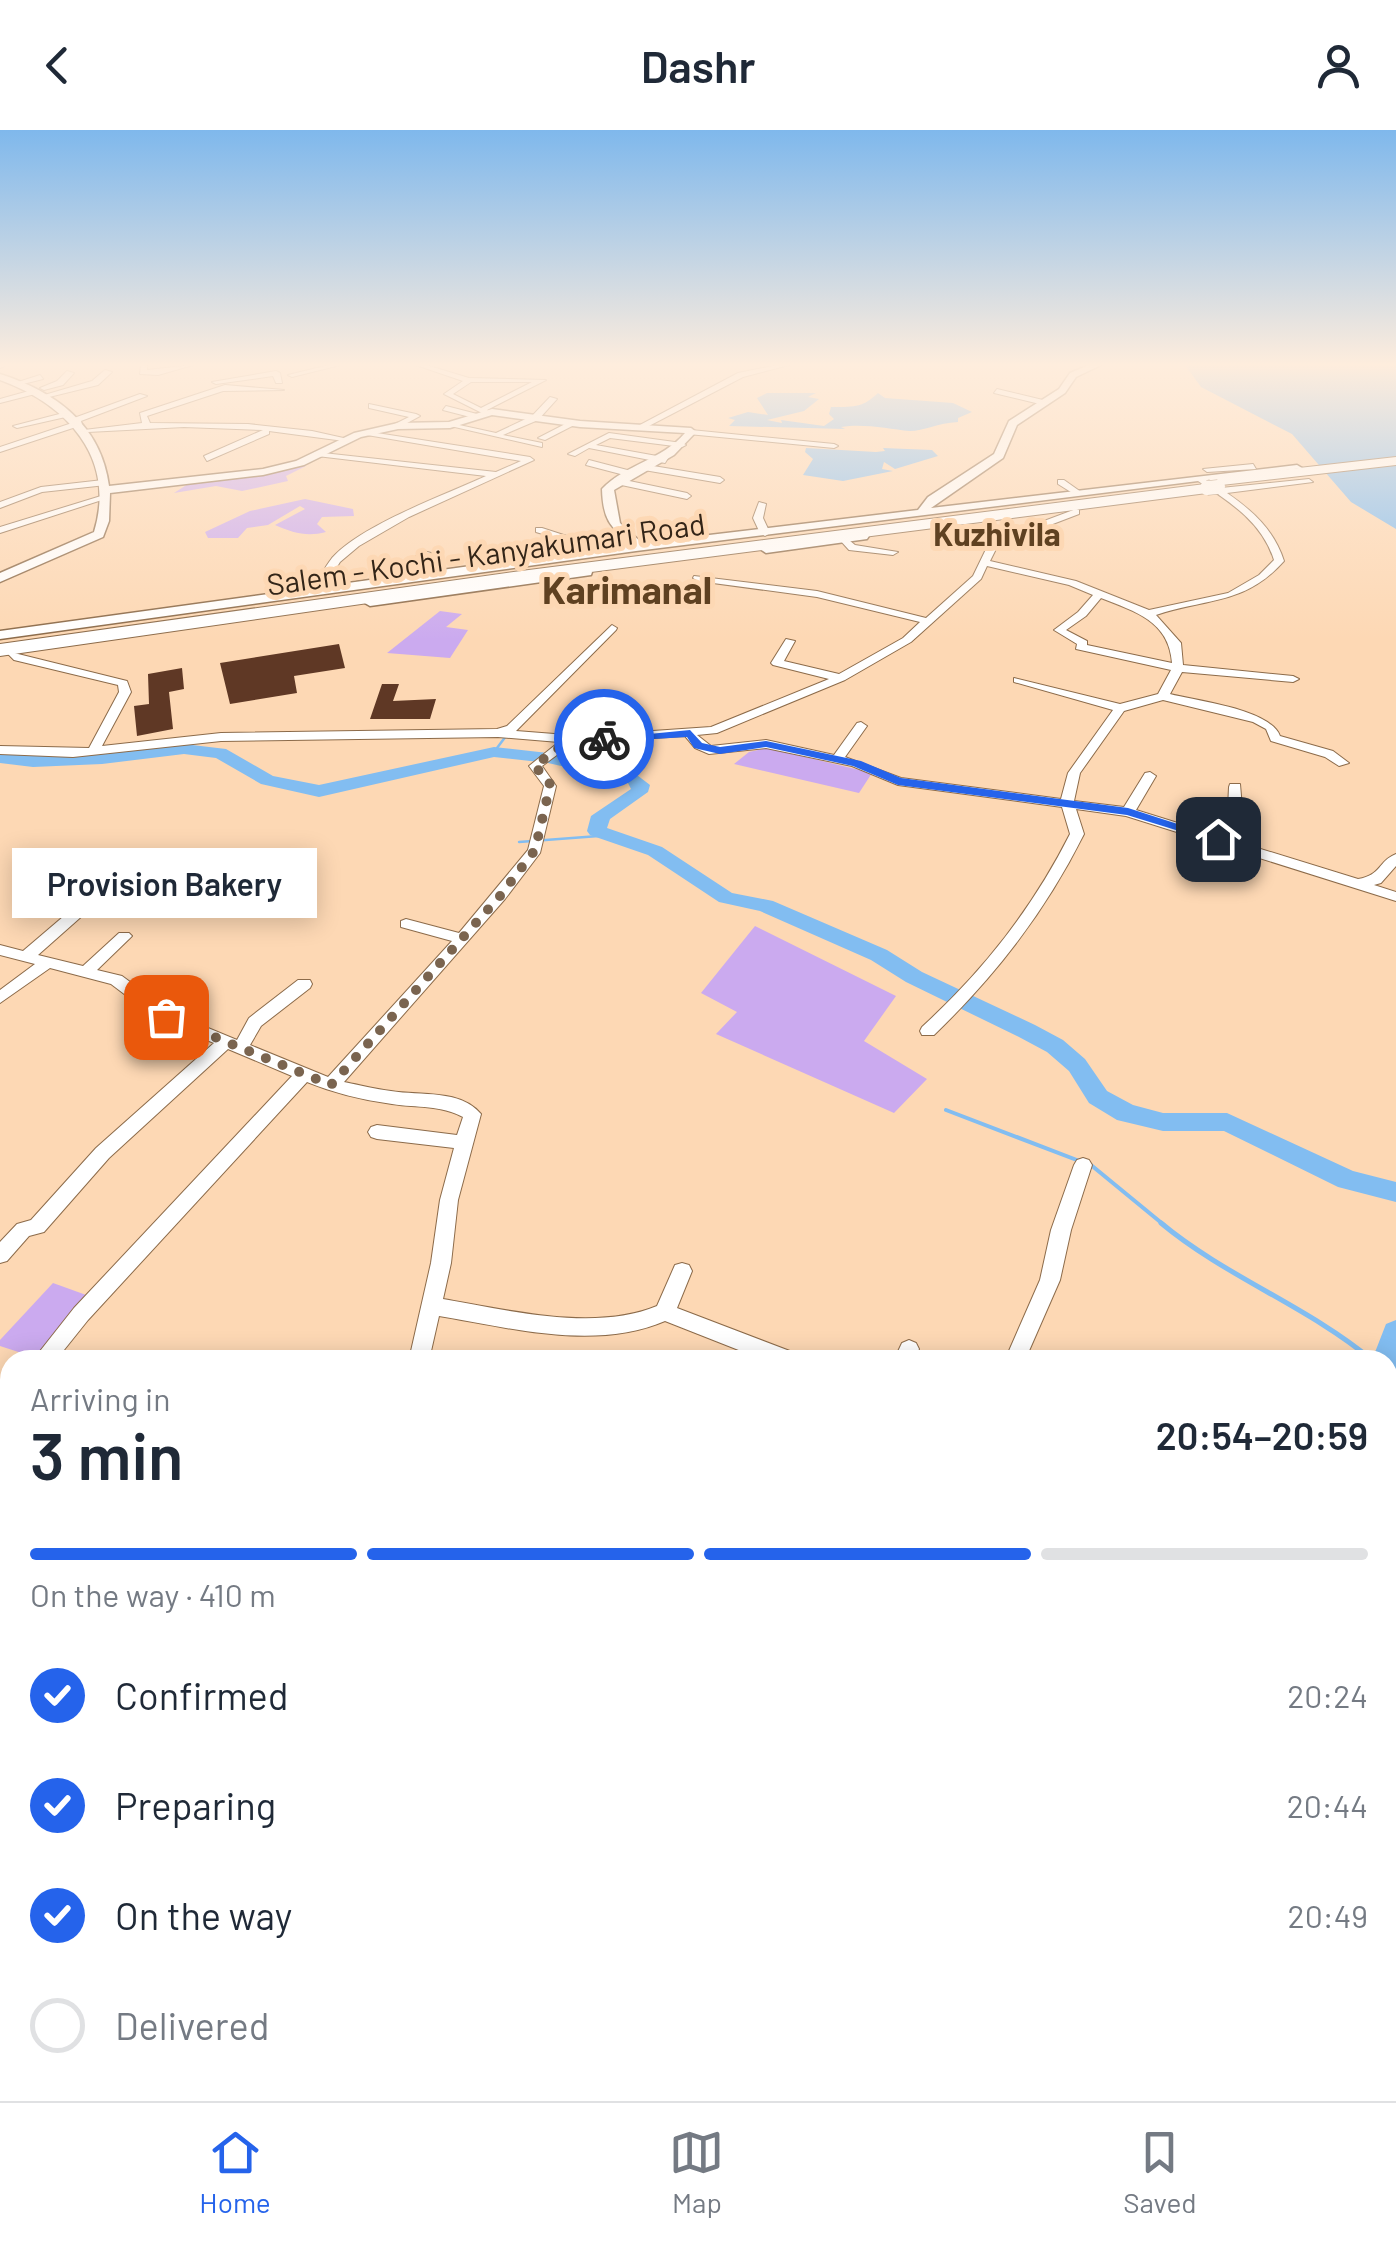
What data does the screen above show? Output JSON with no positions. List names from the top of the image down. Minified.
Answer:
{"streets":{"highway":["Salem - Kochi - Kanyakumari Road"]},"districts":["Kuzhivila","Karimanal"],"places":["Provision Bakery"],"page":{"header":"Dashr","bubble":"Provision Bakery","heading":["3 min","Arriving in","20:54–20:59"],"bar":"On the way · 410 m","list":[["Confirmed","20:24"],["Preparing","20:44"],["On the way","20:49"],"Delivered"],"tabs":["Home","Map","Saved"]}}
